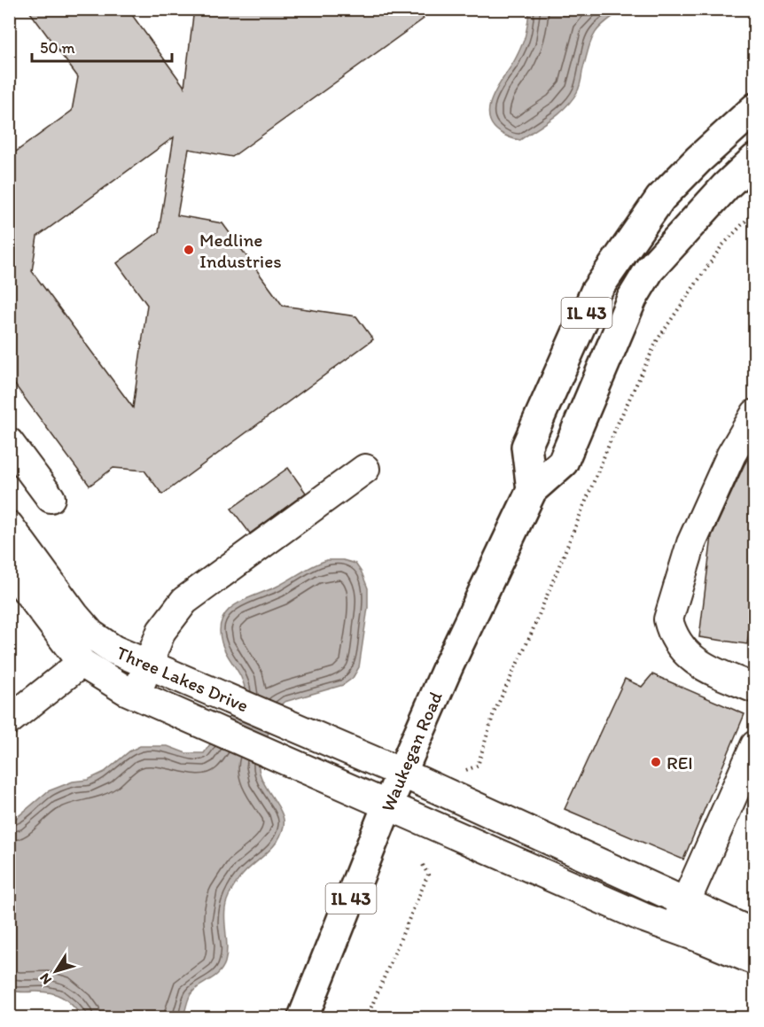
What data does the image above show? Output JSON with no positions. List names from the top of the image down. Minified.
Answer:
{"streets":{"main road":["IL 43","Waukegan Road"],"street":["Three Lakes Drive"]},"crossings":[["IL 43","Waukegan Road"],["Three Lakes Drive","Waukegan Road"]],"places":["Medline Industries","REI"],"scale_bar":"50 m","north":"bottom left"}
